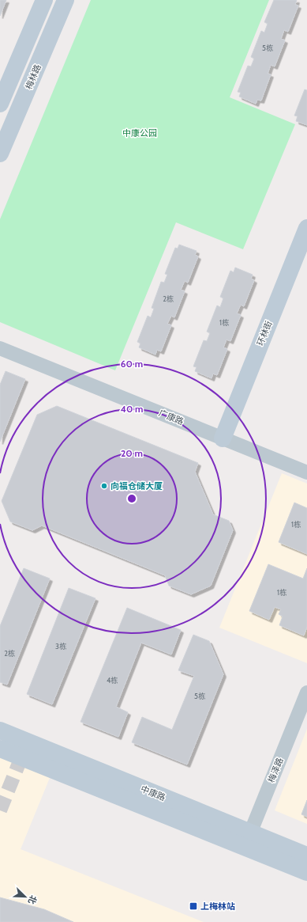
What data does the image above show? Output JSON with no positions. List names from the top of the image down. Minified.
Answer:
{"streets":{"main road":["梅林路","环林街","中康路"],"street":["广康路","梅泽路"]},"crossings":[["环林街","广康路"],["梅泽路","中康路"]],"parks":["中康公园"],"places":{"other":["向福仓储大厦"],"transit":["上梅林站"]},"house_numbers":["5栋","2栋","1栋","1栋","1栋","3栋","2栋","4栋","5栋"],"north":"bottom right","rings":["60 m","40 m","20 m"]}
